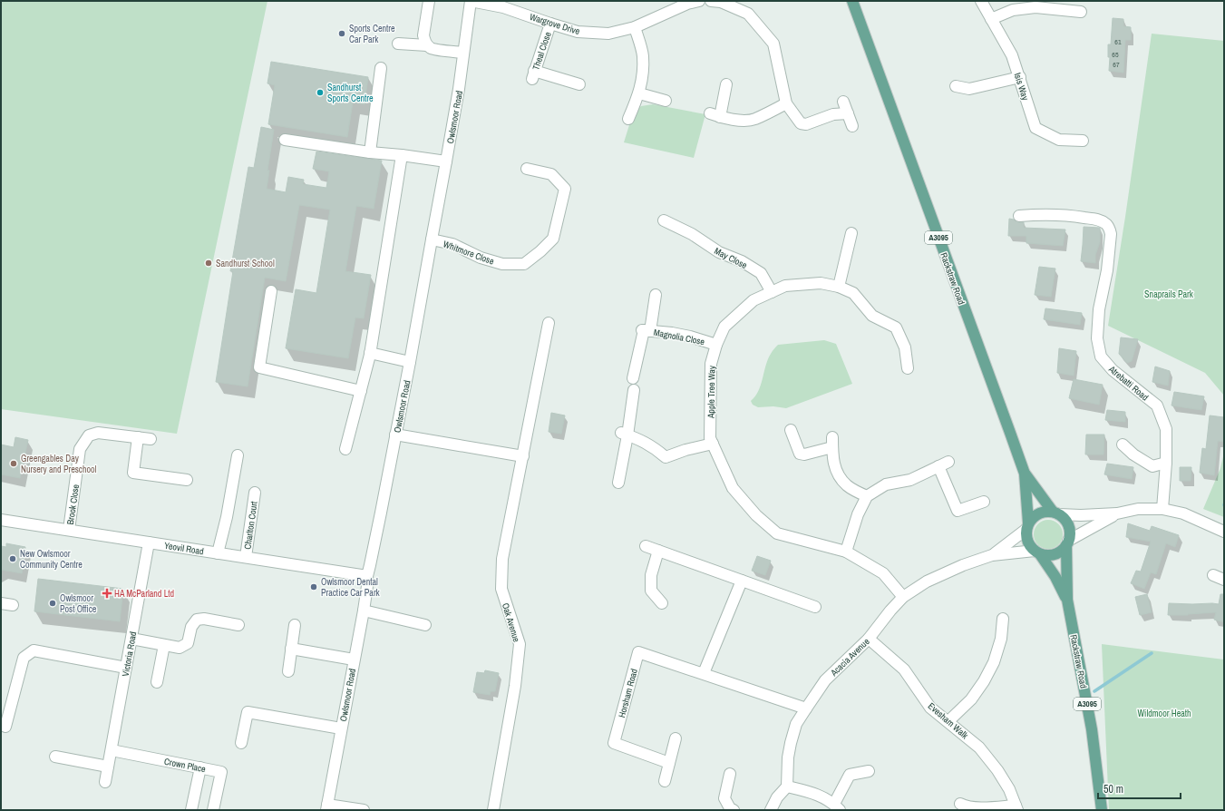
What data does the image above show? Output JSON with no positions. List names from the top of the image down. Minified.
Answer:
{"streets":{"main road":["A3095","Rackstraw Road"],"street":["Wargrove Drive","Theal Close","Isis Way","Owlsmoor Road","Whitmore Close","May Close","Magnolia Close","Atrebatti Road","Apple Tree Way","Brook Close","Charlton Court","Yeovil Road","Oak Avenue","Victoria Road","Acacia Avenue","Horsham Road","Evesham Walk","Crown Place"]},"crossings":[["Wargrove Drive","Theal Close"],["Wargrove Drive","Owlsmoor Road"],["Owlsmoor Road","Whitmore Close"],["Owlsmoor Road","Yeovil Road"],["May Close","Apple Tree Way"],["Rackstraw Road","Acacia Avenue"],["Magnolia Close","Apple Tree Way"],["Apple Tree Way","Acacia Avenue"],["Brook Close","Yeovil Road"],["Charlton Court","Yeovil Road"],["Yeovil Road","Victoria Road"],["Victoria Road","Crown Place"],["Acacia Avenue","Horsham Road"],["Acacia Avenue","Evesham Walk"]],"parks":["Snaprails Park","Wildmoor Heath"],"places":{"other":["Sports Centre Car Park","Sandhurst Sports Centre","Sandhurst School","Greengables Day Nursery and Preschool","New Owlsmoor Community Centre","Owlsmoor Dental Practice Car Park","Owlsmoor Post Office"],"health":["HA McParland Ltd"]},"house_numbers":["61","65","67"],"scale_bar":"50 m"}
